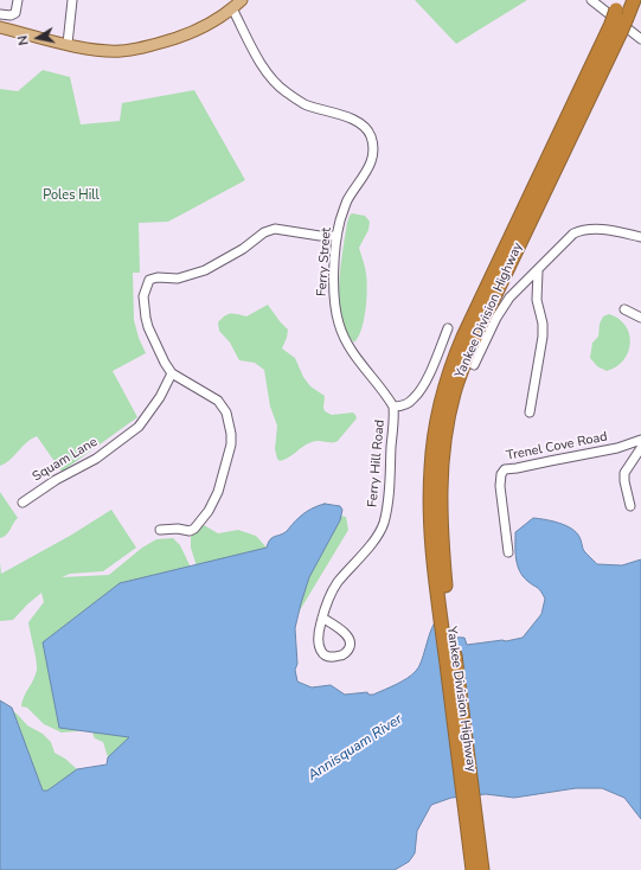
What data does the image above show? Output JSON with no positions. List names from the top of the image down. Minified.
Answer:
{"streets":{"highway":["Yankee Division Highway"],"street":["Ferry Street","Trenel Cove Road","Squam Lane","Ferry Hill Road"]},"crossings":[["Ferry Street","Ferry Hill Road"]],"water":["Annisquam River"],"parks":["Poles Hill"],"north":"left"}
